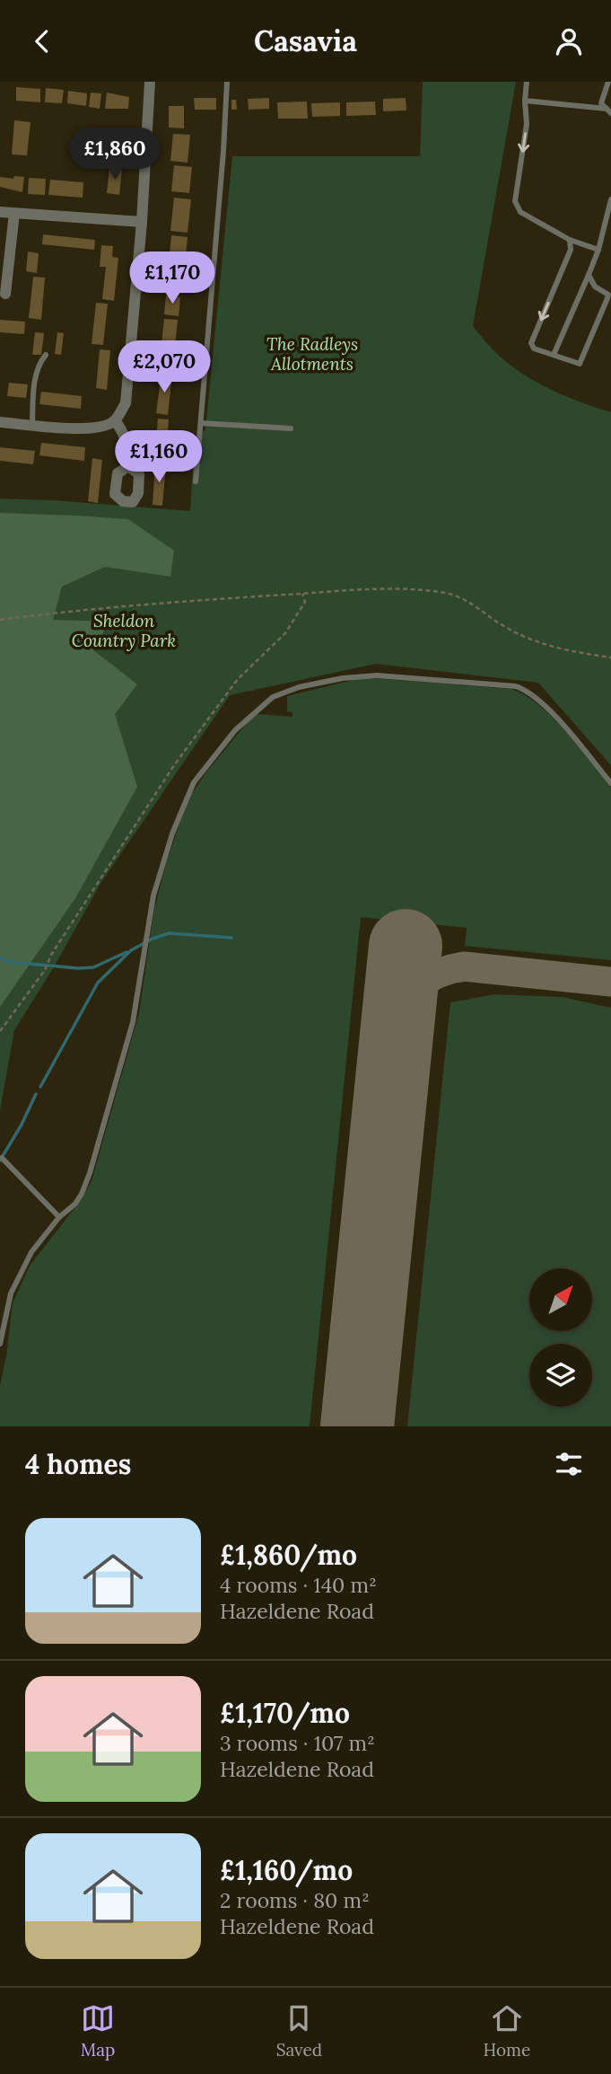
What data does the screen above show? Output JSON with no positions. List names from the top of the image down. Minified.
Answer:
{"parks":["The Radleys Allotments","Sheldon Country Park"],"north":"top right","page":{"header":"Casavia","price":["£1,860","£1,170","£2,070","£1,160"],"heading":"4 homes","list":[{"name":"£1,860/mo","note":"4 rooms · 140 m² · Hazeldene Road"},{"name":"£1,170/mo","note":"3 rooms · 107 m² · Hazeldene Road"},{"name":"£1,160/mo","note":"2 rooms · 80 m² · Hazeldene Road"}],"tabs":["Map","Saved","Home"]}}
